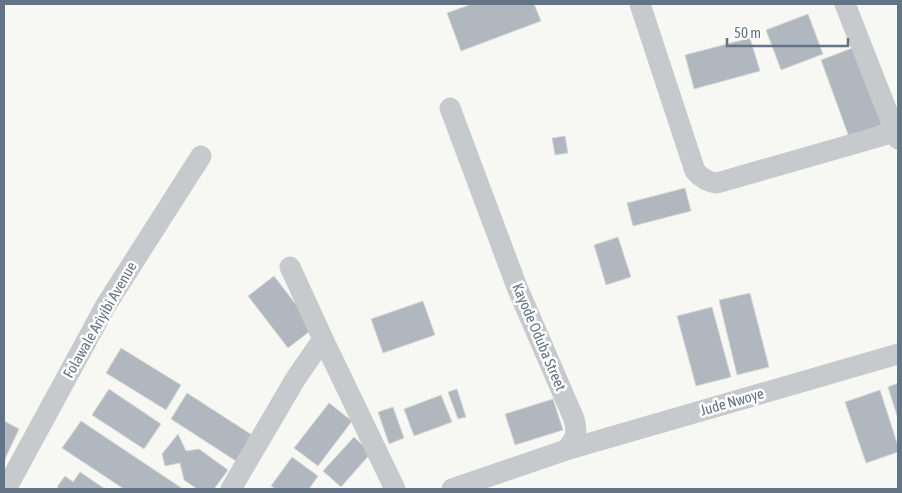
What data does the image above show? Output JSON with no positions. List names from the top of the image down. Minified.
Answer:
{"streets":{"street":["Folawale Ariyibi Avenue","Kayode Oduba Street","Jude Nwoye"]},"crossings":[["Kayode Oduba Street","Jude Nwoye"]],"scale_bar":"50 m"}
